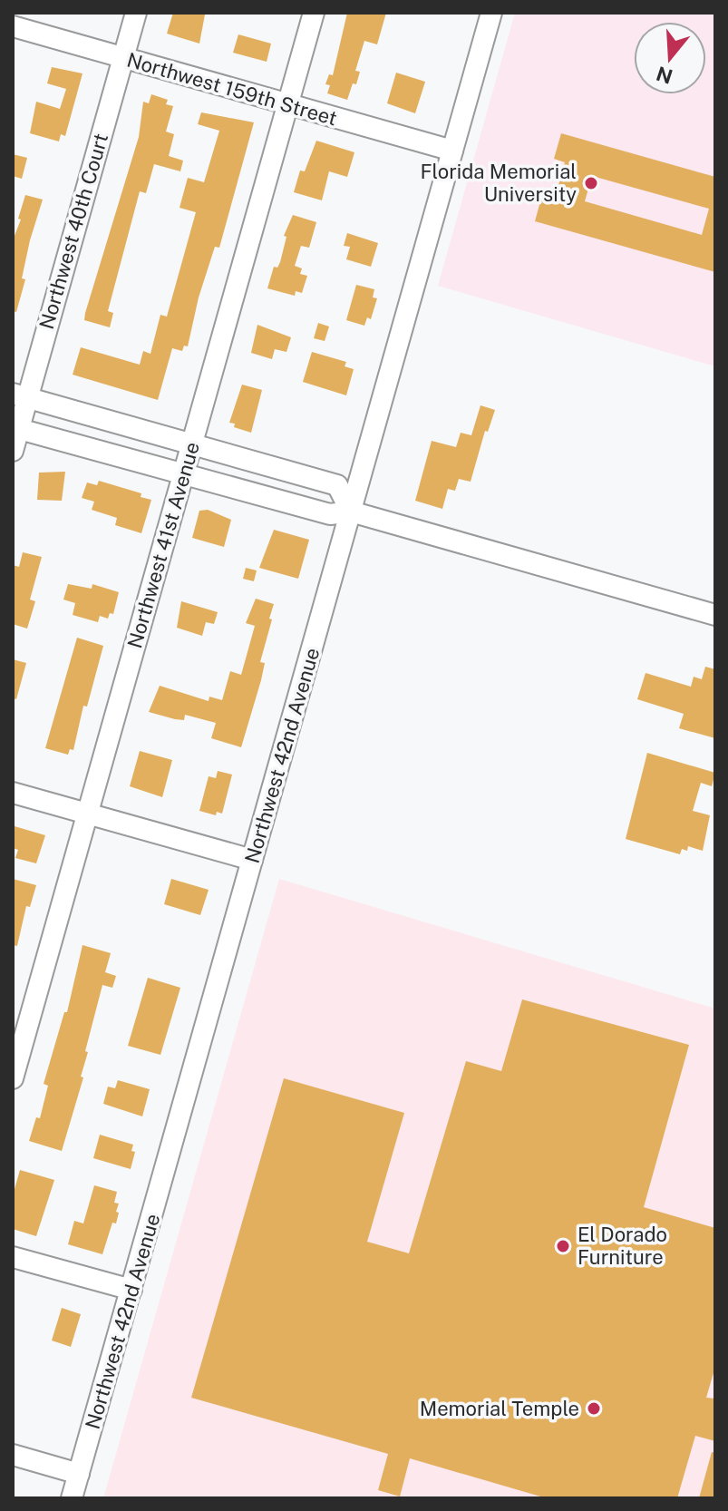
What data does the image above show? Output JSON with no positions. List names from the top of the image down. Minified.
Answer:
{"streets":{"street":["Northwest 159th Street","Northwest 40th Court","Northwest 41st Avenue","Northwest 42nd Avenue"]},"crossings":[["Northwest 159th Street","Northwest 40th Court"],["Northwest 159th Street","Northwest 41st Avenue"],["Northwest 159th Street","Northwest 42nd Avenue"]],"places":["Florida Memorial University","El Dorado Furniture","Memorial Temple"],"north":"bottom"}
